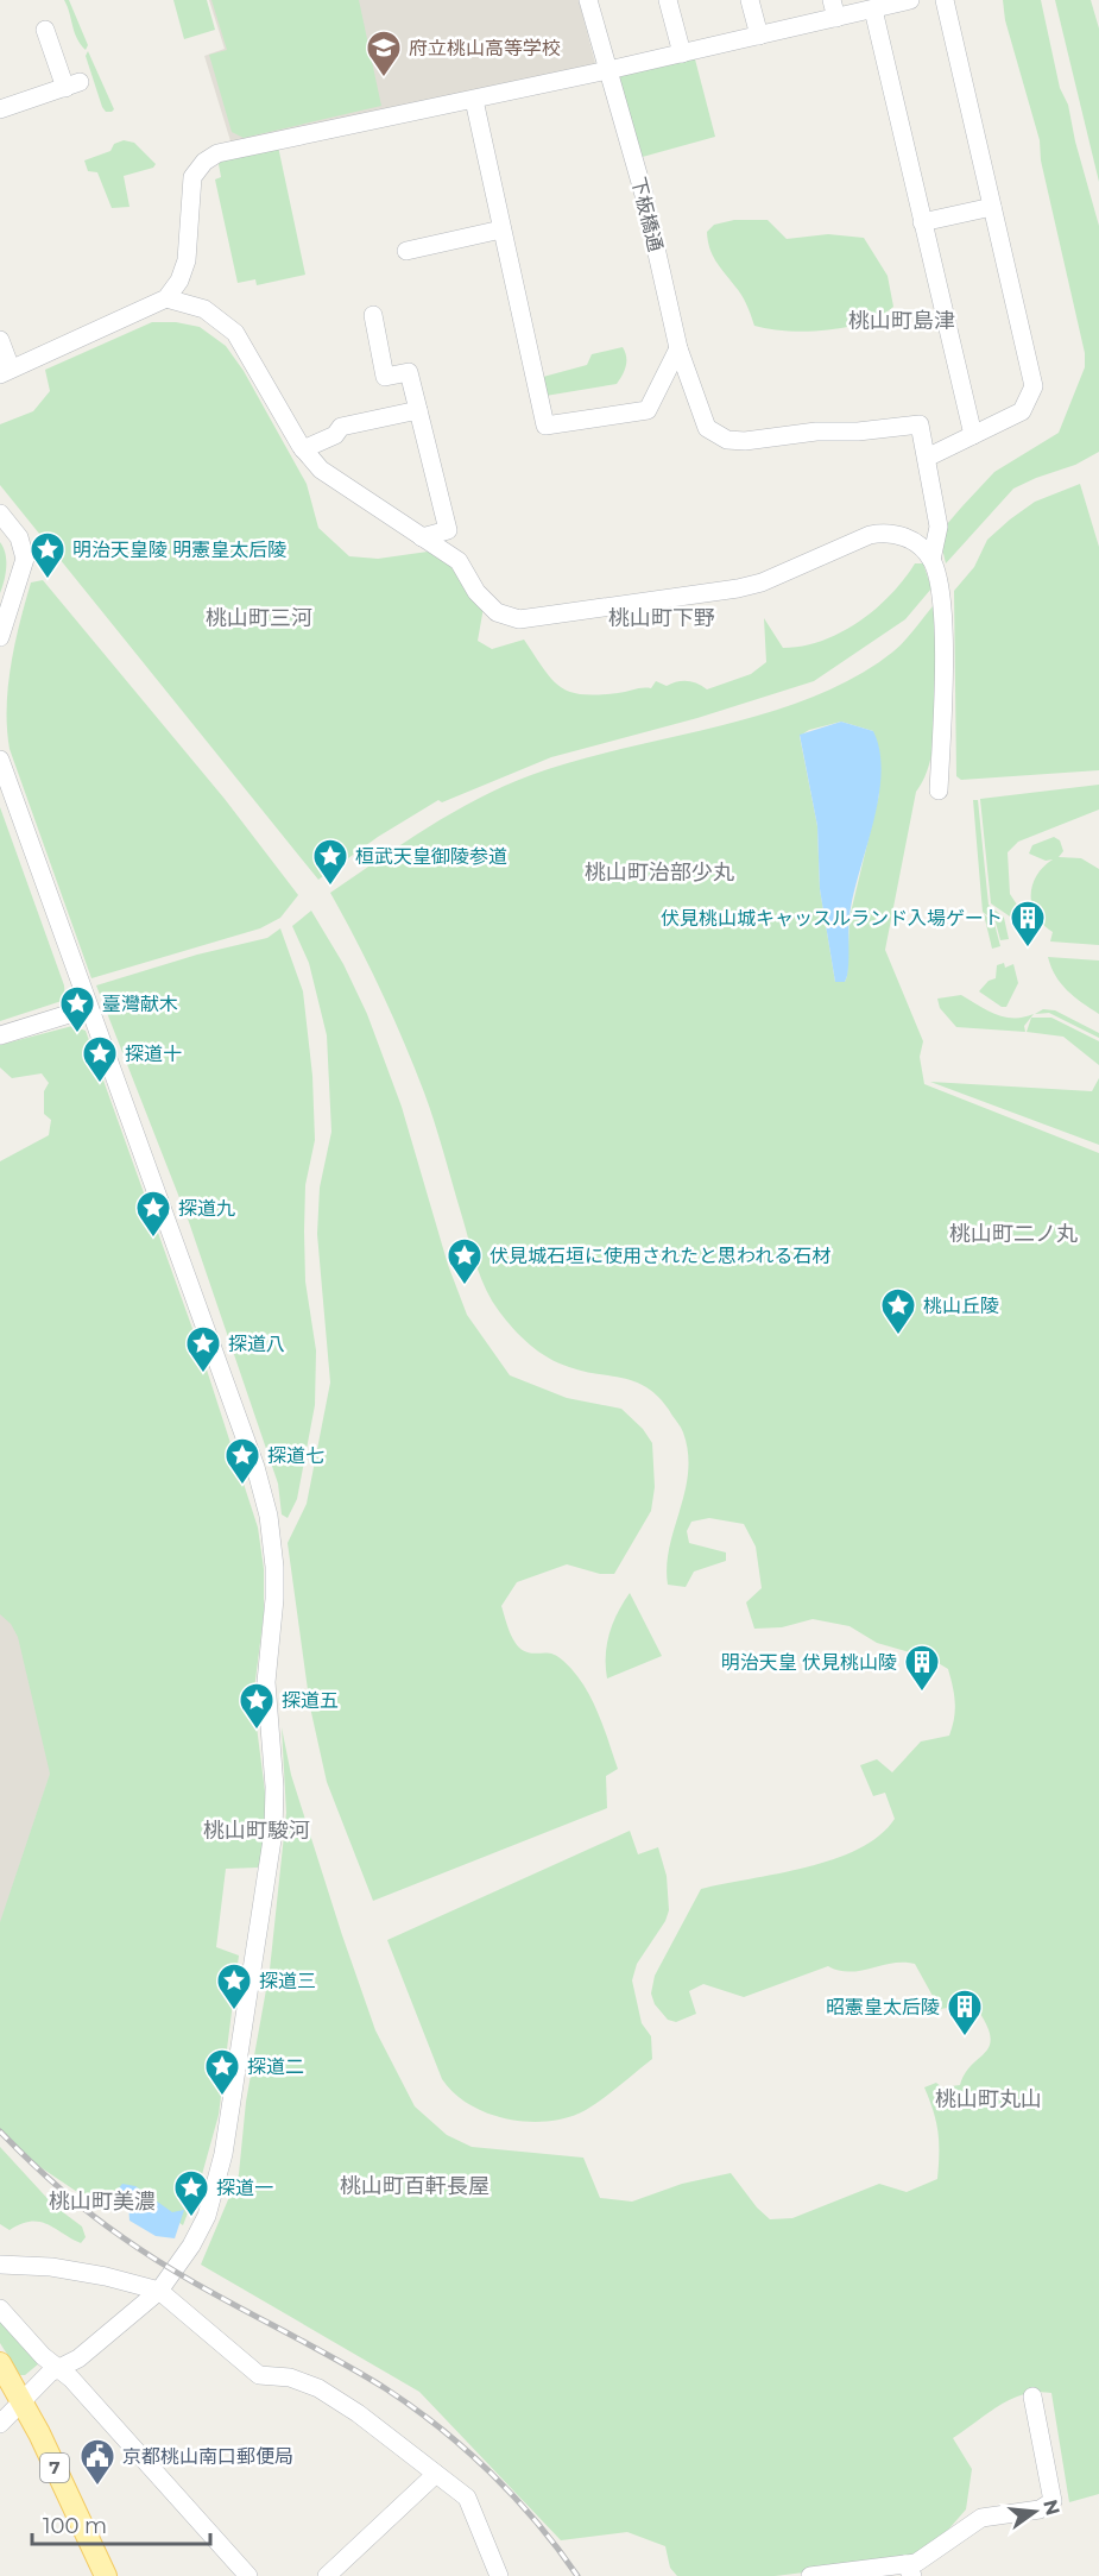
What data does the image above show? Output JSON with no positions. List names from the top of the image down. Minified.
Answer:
{"streets":{"main road":["7"],"street":["下板橋通"]},"districts":["桃山町島津","桃山町三河","桃山町下野","桃山町治部少丸","桃山町二ノ丸","桃山町駿河","桃山町丸山","桃山町百軒長屋","桃山町美濃"],"places":{"school or university":["府立桃山高等学校"],"place":["明治天皇陵 明憲皇太后陵","桓武天皇御陵参道","臺灣献木","探道十","探道九","伏見城石垣に使用されたと思われる石材","桃山丘陵","探道八","探道七","探道五","探道三","探道二","探道一"],"building":["伏見桃山城キャッスルランド入場ゲート","明治天皇 伏見桃山陵","昭憲皇太后陵"],"public building":["京都桃山南口郵便局"]},"scale_bar":"100 m","north":"right"}
